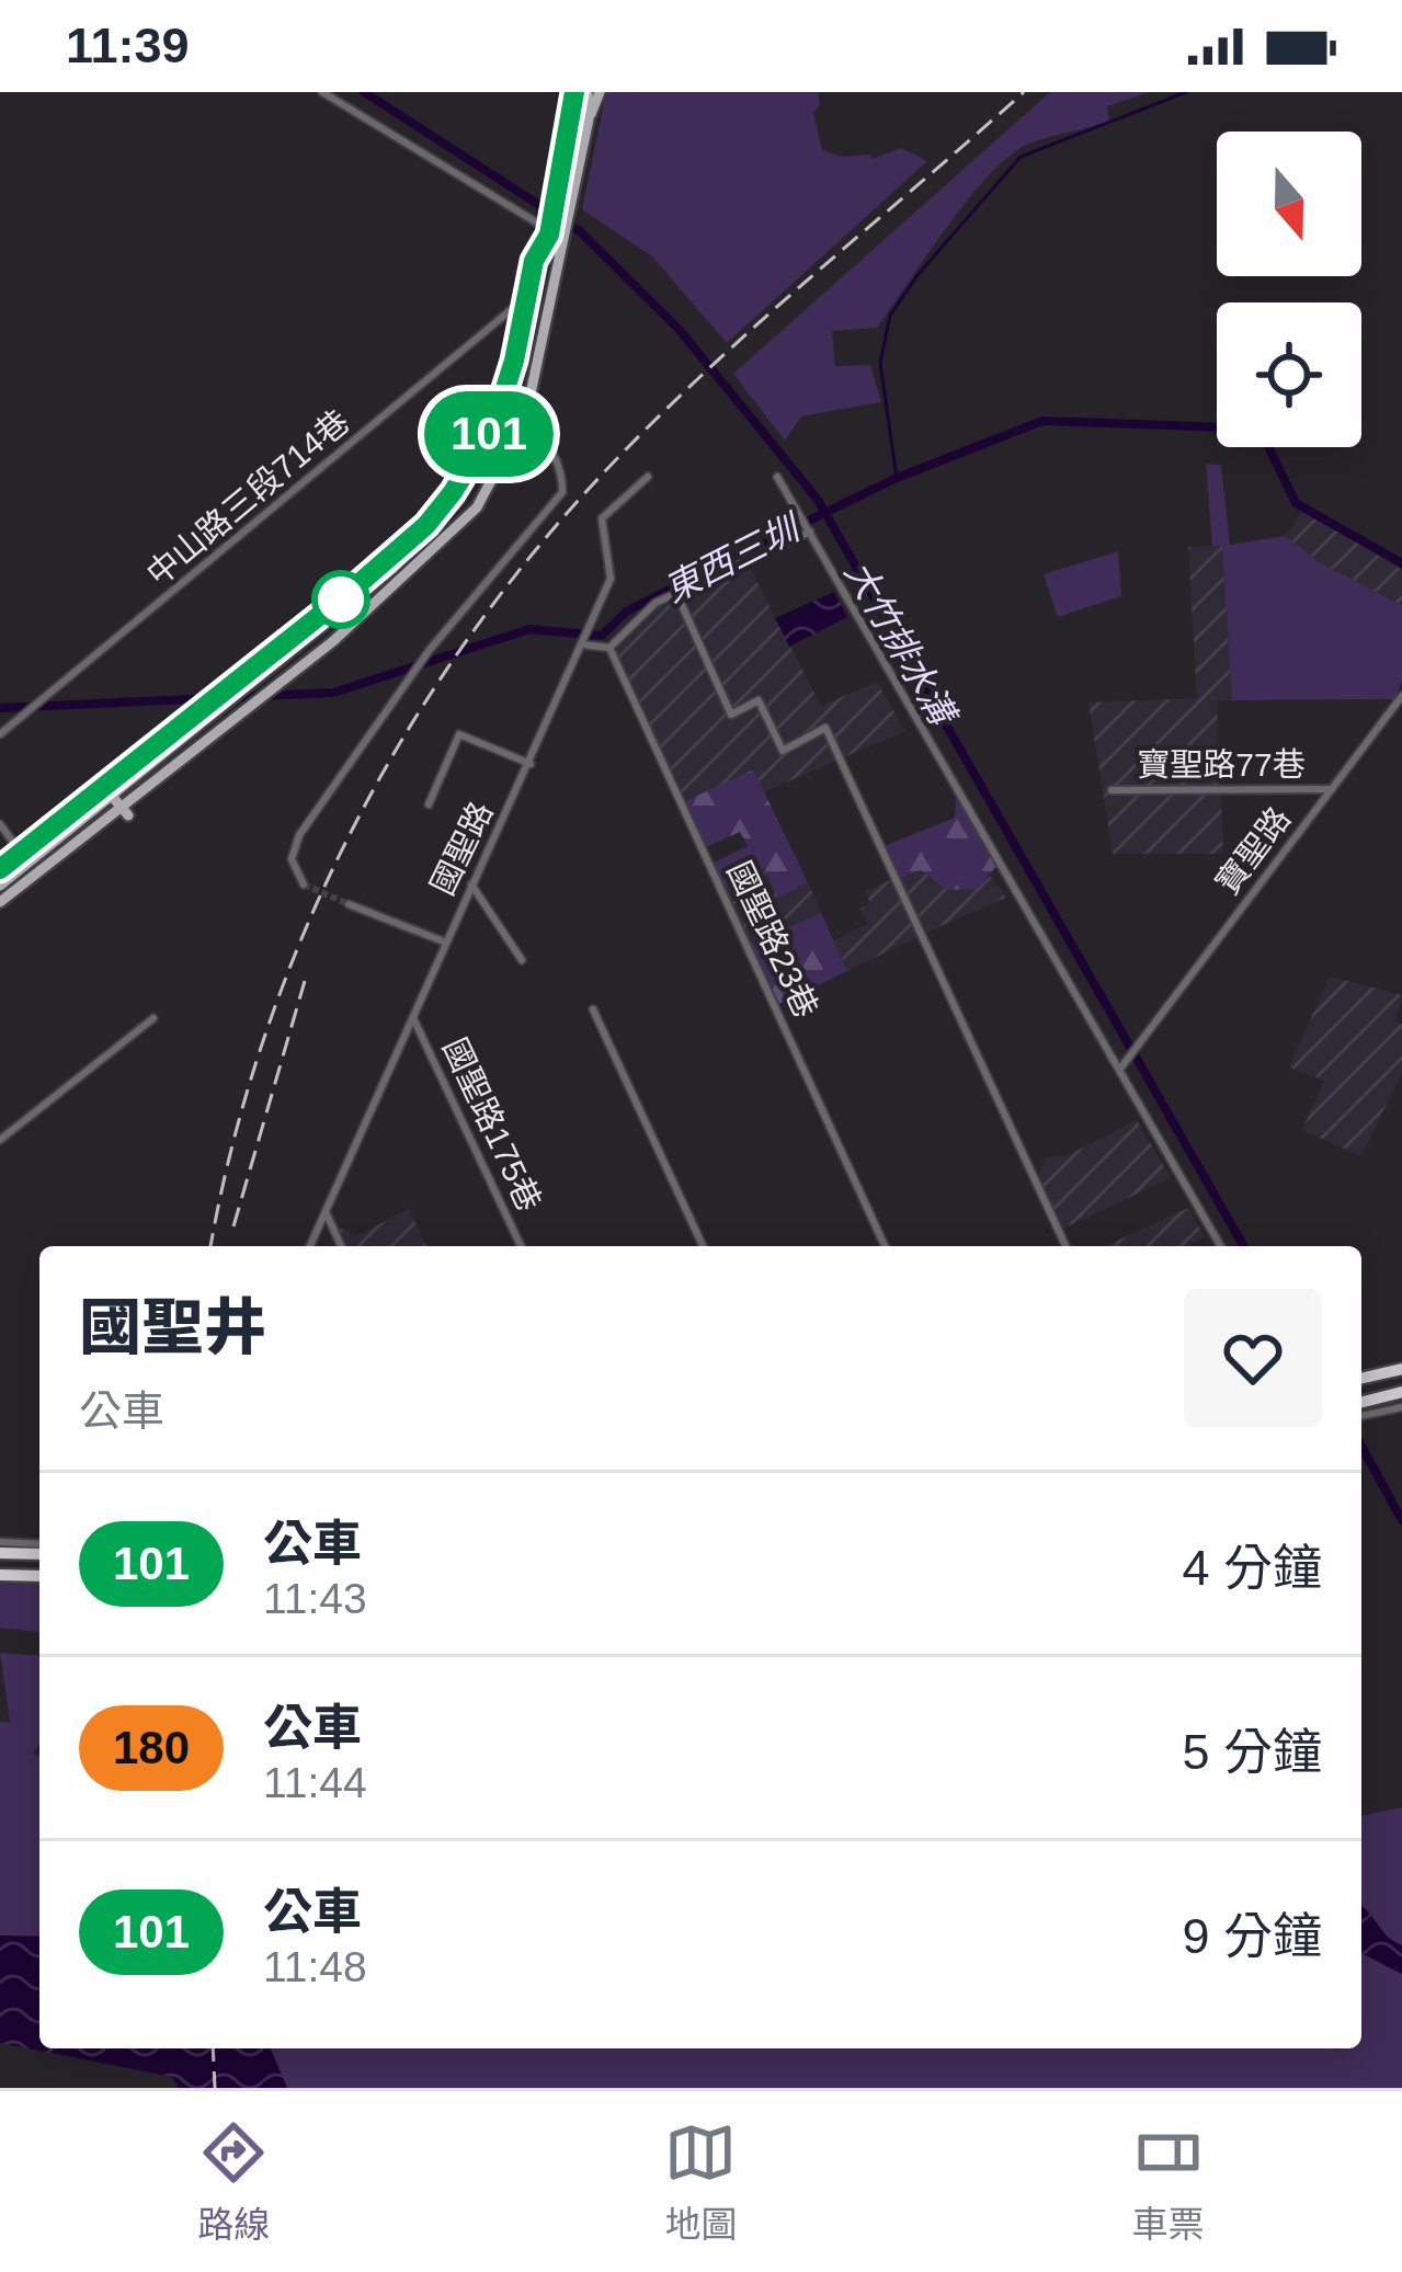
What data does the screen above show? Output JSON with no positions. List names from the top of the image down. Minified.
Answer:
{"streets":{"street":["中山路三段714巷","寶聖路77巷","國聖路","寶聖路","國聖路23巷","國聖路175巷"]},"crossings":[["寶聖路77巷","寶聖路"],["國聖路","國聖路175巷"]],"water":["東西三圳","大竹排水溝"],"lines":["bus line 101"],"north":"bottom","page":{"status":"11:39","on_map":"101","heading":["國聖井","公車"],"list":[{"mark":"101","name":"公車","note":"11:43","value":"4 分鐘"},{"mark":"180","name":"公車","note":"11:44","value":"5 分鐘"},{"mark":"101","name":"公車","note":"11:48","value":"9 分鐘"}],"tabs":["路線","地圖","車票"]}}
